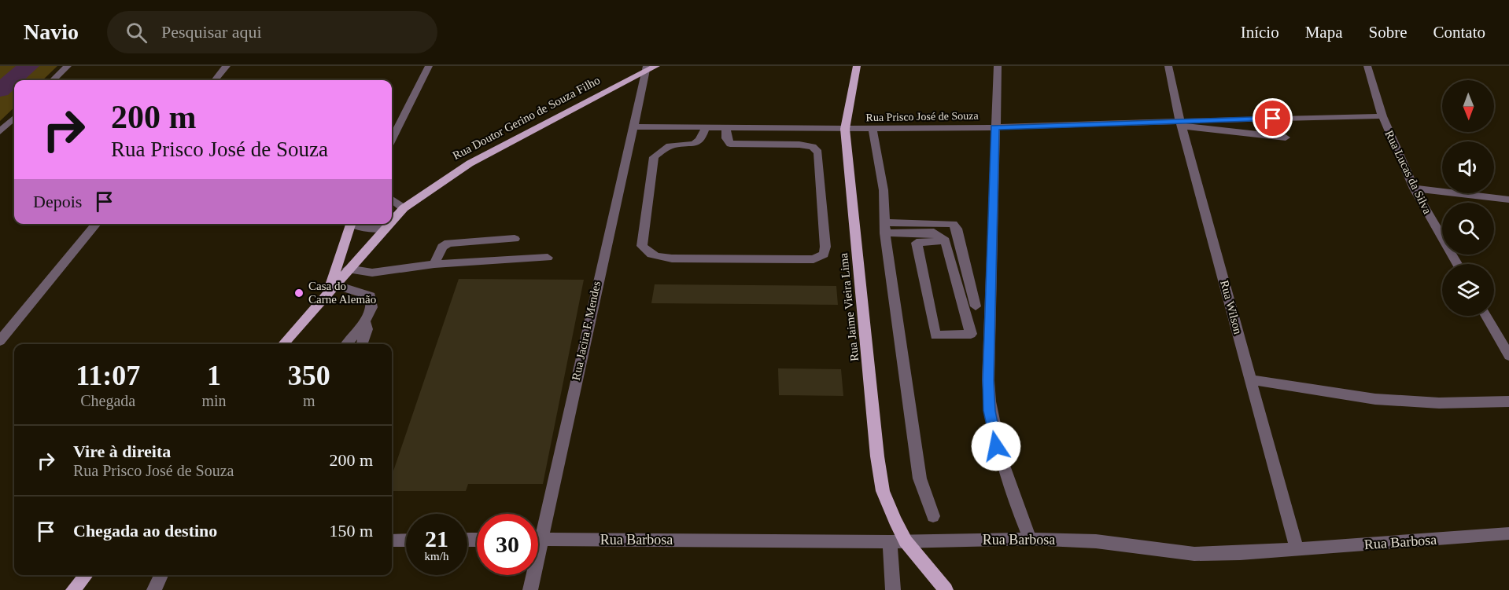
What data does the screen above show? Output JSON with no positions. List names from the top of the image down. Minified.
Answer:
{"streets":{"main road":["Rua Doutor Gerino de Souza Filho","Rua Jaime Vieira Lima"],"street":["Rua Prisco José de Souza","Rua Lucas da Silva","Rua Wilson","Rua Jacira F. Mendes","Rua Barbosa"]},"crossings":[["Rua Prisco José de Souza","Rua Lucas da Silva"],["Rua Prisco José de Souza","Rua Jaime Vieira Lima"],["Rua Prisco José de Souza","Rua Wilson"],["Rua Prisco José de Souza","Rua Jacira F. Mendes"],["Rua Doutor Gerino de Souza Filho","Rua Jacira F. Mendes"],["Rua Jaime Vieira Lima","Rua Barbosa"],["Rua Wilson","Rua Barbosa"]],"places":["Casa do Carne Alemão"],"north":"bottom","page":{"header":"Navio","search":"Pesquisar aqui","nav":["Início","Mapa","Sobre","Contato"],"turn":["200 m","Rua Prisco José de Souza"],"then":"Depois","eta":["11:07","Chegada","1","min","350","m"],"list":[{"name":"Vire à direita","note":"Rua Prisco José de Souza","value":"200 m"},{"name":"Chegada ao destino","value":"150 m"}],"speed":"21 km/h","limit":"30"}}
